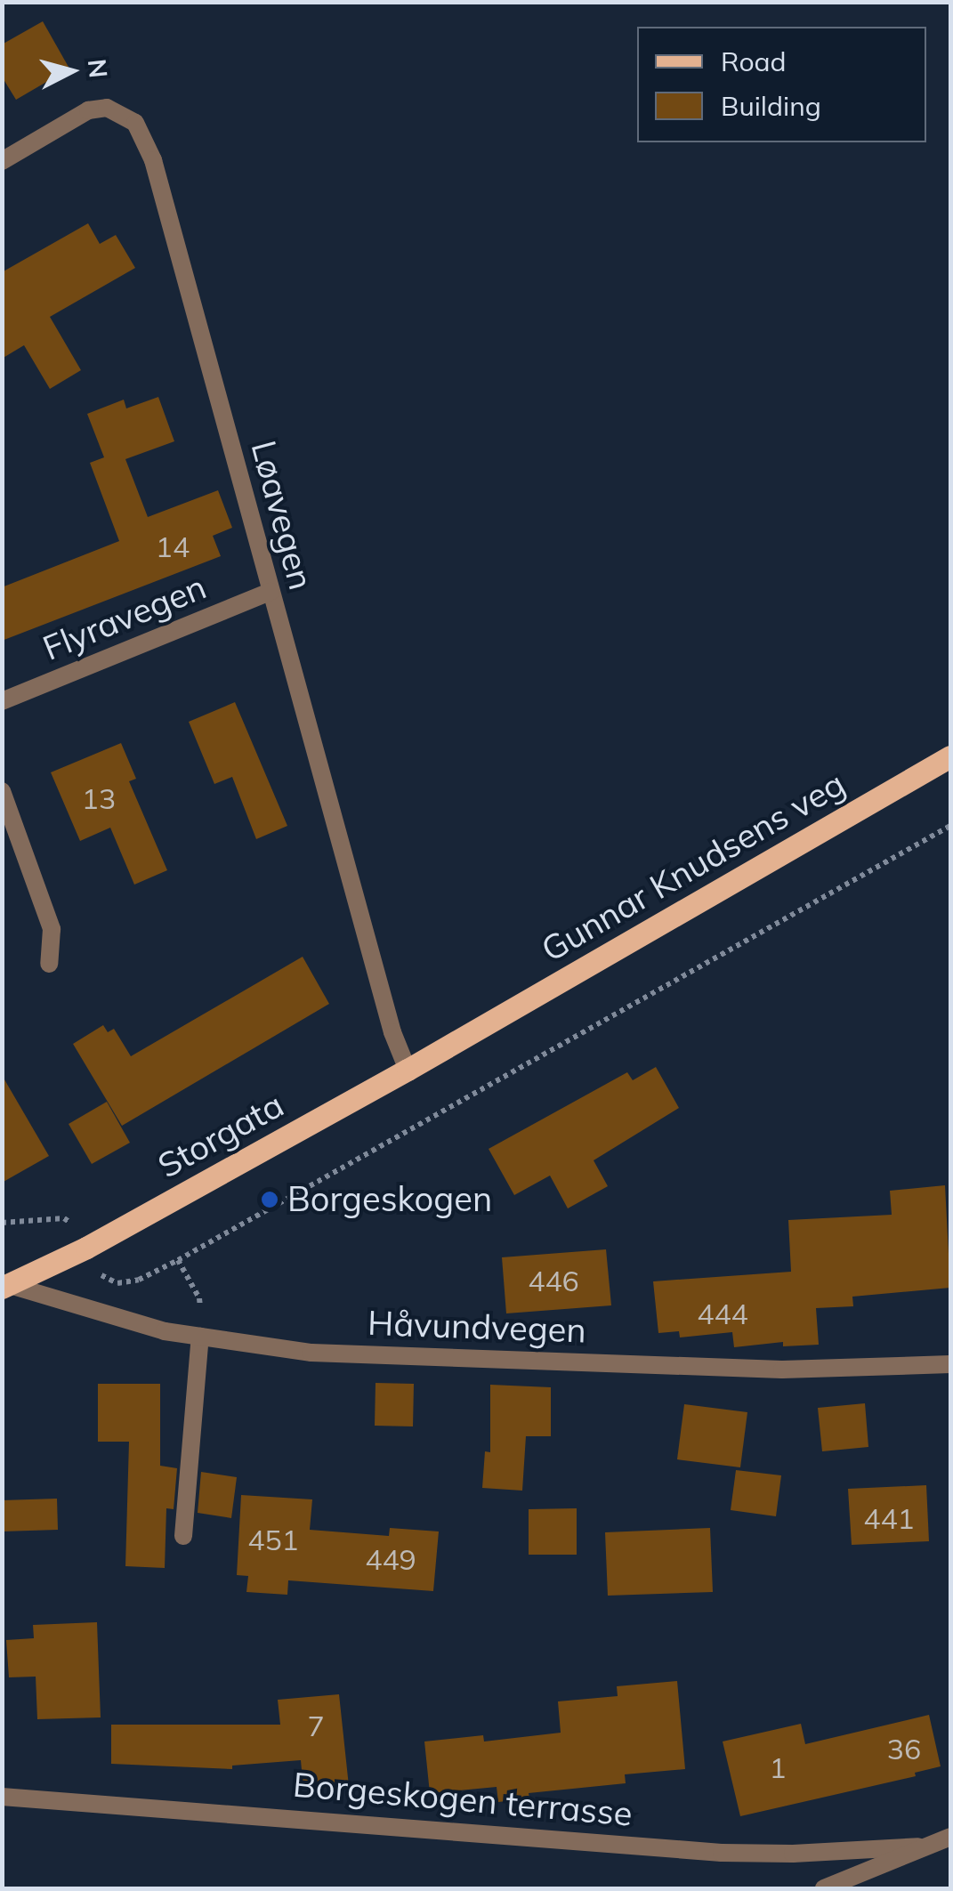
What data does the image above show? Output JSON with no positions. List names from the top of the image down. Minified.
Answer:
{"streets":{"main road":["Gunnar Knudsens veg","Storgata"],"street":["Løavegen","Flyravegen","Håvundvegen","Borgeskogen terrasse"]},"crossings":[["Løavegen","Flyravegen"],["Løavegen","Storgata"],["Gunnar Knudsens veg","Storgata"],["Storgata","Håvundvegen"]],"places":["Borgeskogen"],"house_numbers":["14","13","446","444","441","451","449","7","36","1"],"legend":["Road","Building"],"north":"right"}
